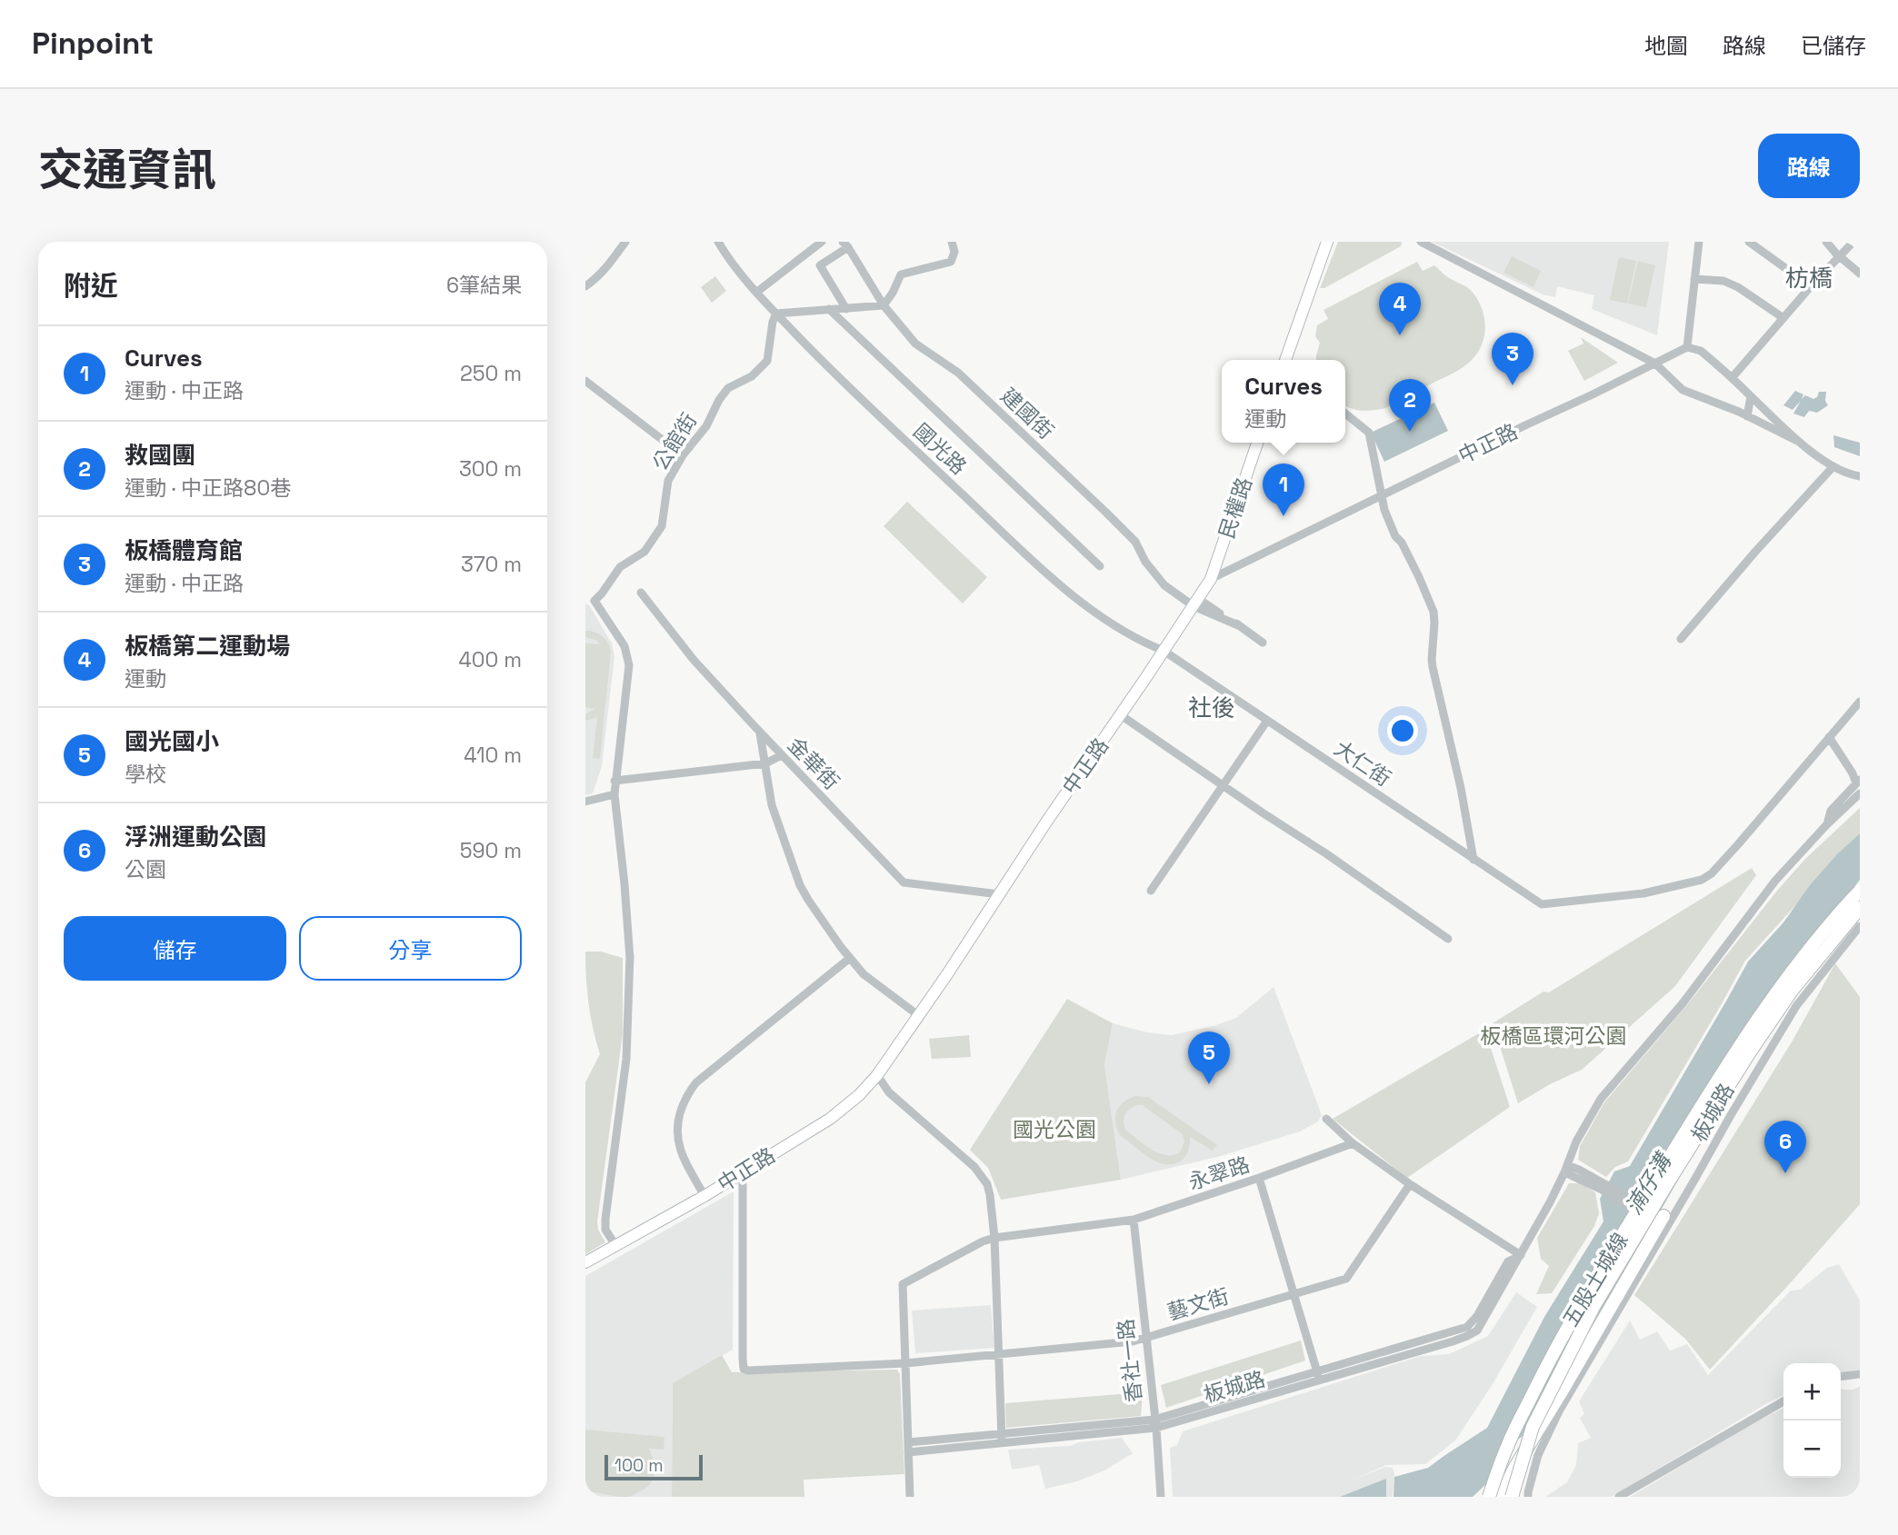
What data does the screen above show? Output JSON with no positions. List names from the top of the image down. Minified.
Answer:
{"streets":{"highway":["五股土城線"],"main road":["中正路","民權路"],"street":["建國街","公館街","國光路","金華街","大仁街","板城路","永翠路","藝文街","香社一路"]},"crossings":[["建國街","中正路"],["公館街","中正路"],["公館街","國光路"],["中正路","國光路"],["中正路","民權路"],["中正路","金華街"],["中正路","大仁街"],["中正路","藝文街"],["國光路","大仁街"],["板城路","香社一路"],["永翠路","藝文街"],["永翠路","香社一路"],["藝文街","香社一路"]],"districts":["枋橋","社後"],"water":["湳仔溝"],"parks":["板橋區環河公園","國光公園"],"scale_bar":"100 m","page":{"header":"Pinpoint","nav":["地圖","路線","已儲存"],"title":"交通資訊","buttons":["路線",["儲存","分享"]],"heading":["附近","6筆結果"],"pins":["4","3","2","1","5","6"],"list":[{"mark":"1","name":"Curves","note":"運動 · 中正路","value":"250 m"},{"mark":"2","name":"救國團","note":"運動 · 中正路80巷","value":"300 m"},{"mark":"3","name":"板橋體育館","note":"運動 · 中正路","value":"370 m"},{"mark":"4","name":"板橋第二運動場","note":"運動","value":"400 m"},{"mark":"5","name":"國光國小","note":"學校","value":"410 m"},{"mark":"6","name":"浮洲運動公園","note":"公園","value":"590 m"}],"popup":["Curves","運動"],"map_buttons":["+","−"],"scale":"100 m"}}
